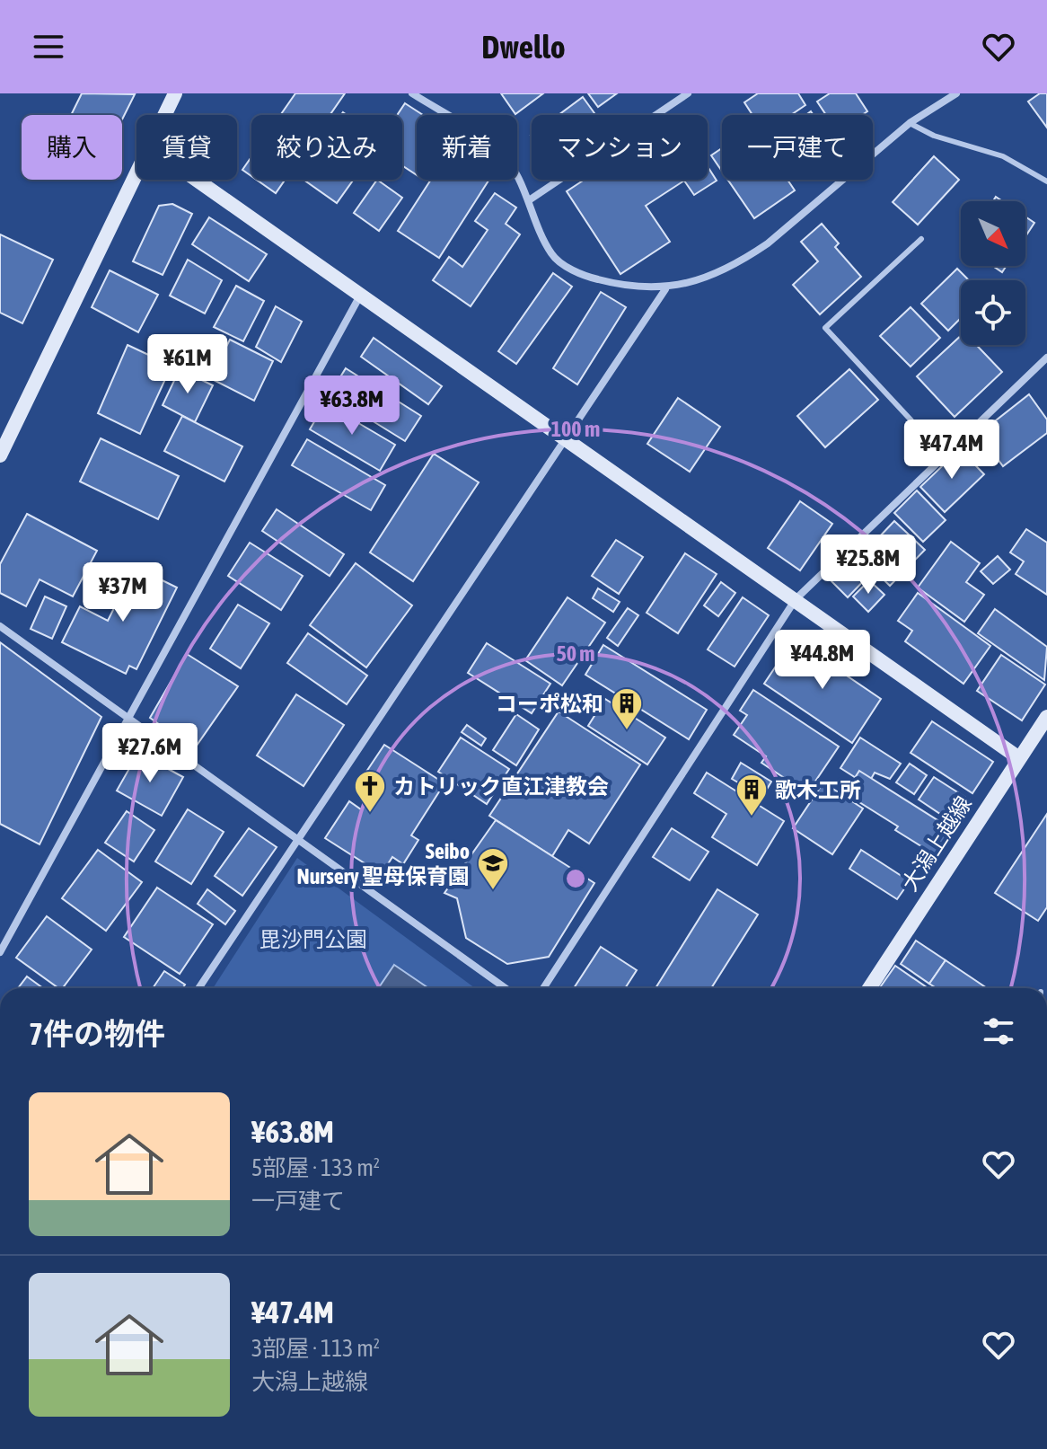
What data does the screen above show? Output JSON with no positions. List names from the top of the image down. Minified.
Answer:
{"streets":{"street":["大潟上越線"]},"parks":["毘沙門公園"],"places":{"building":["コーポ松和","歌木工所"],"church":["カトリック直江津教会"],"school or university":["Seibo Nursery 聖母保育園"]},"north":"bottom right","page":{"header":"Dwello","chip":["購入","賃貸","絞り込み","新着","マンション","一戸建て"],"price":["¥61M","¥63.8M","¥47.4M","¥25.8M","¥37M","¥44.8M","¥27.6M"],"heading":"7件の物件","list":[{"name":"¥63.8M","note":"5部屋 · 133 m² · 一戸建て"},{"name":"¥47.4M","note":"3部屋 · 113 m² · 大潟上越線"}]},"rings":["100 m","50 m"]}
